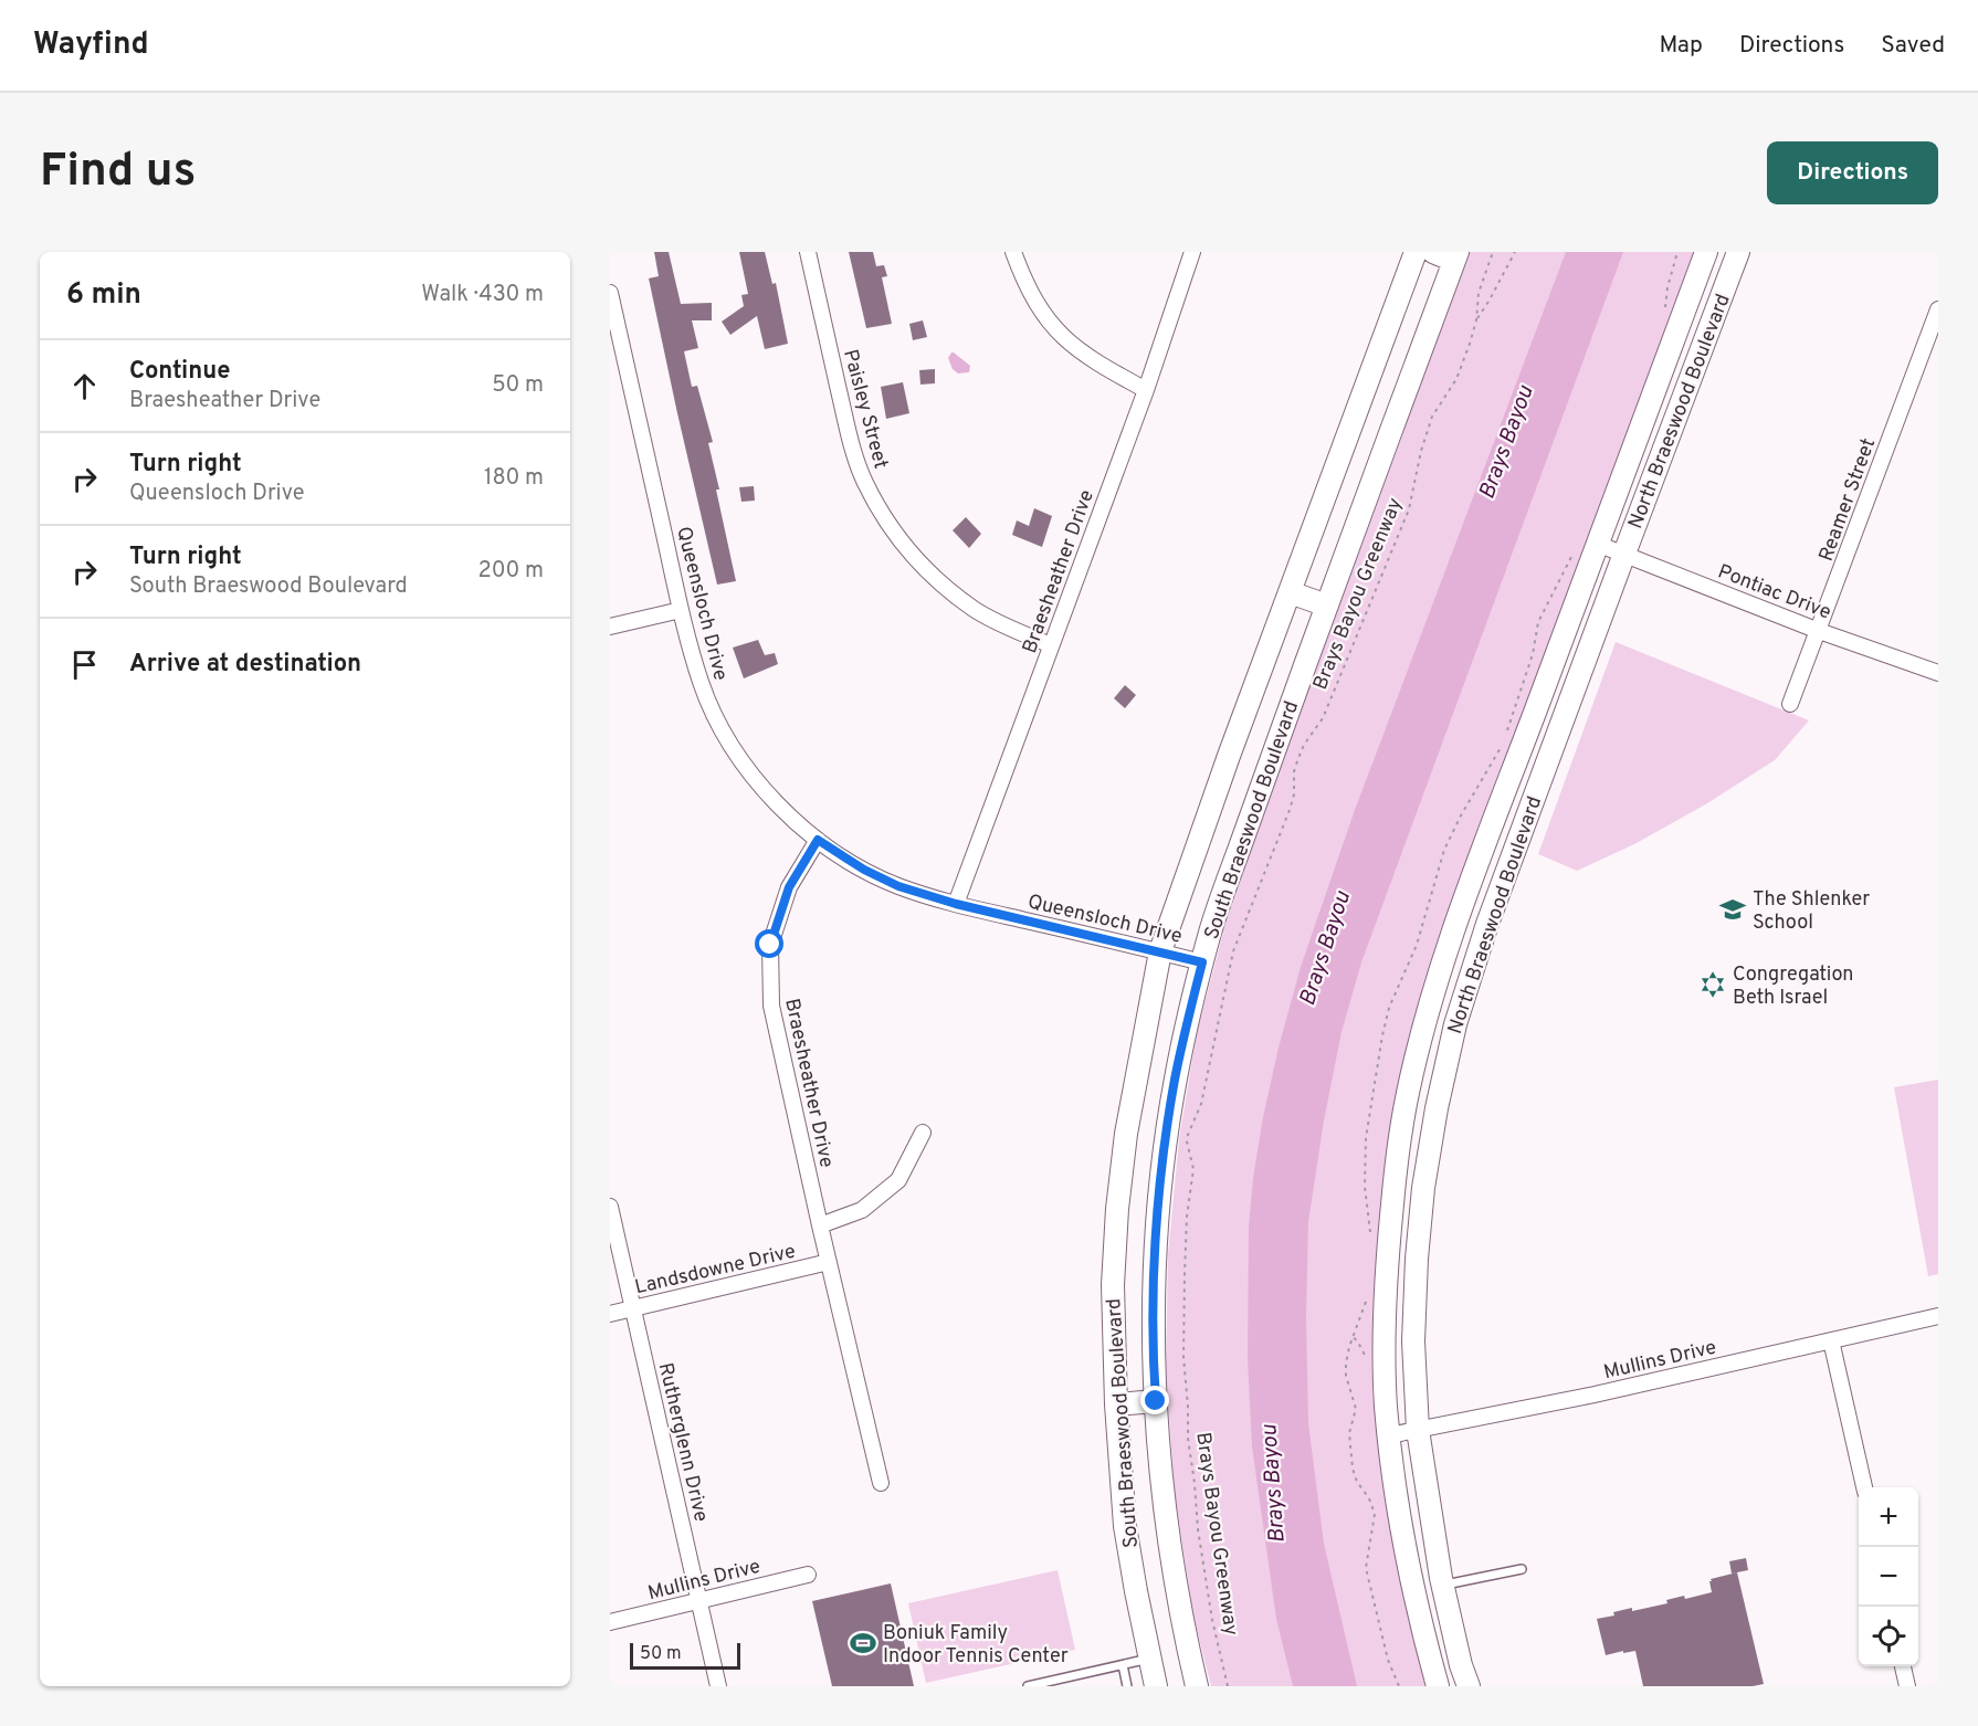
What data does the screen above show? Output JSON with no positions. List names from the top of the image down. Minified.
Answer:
{"streets":{"main road":["North Braeswood Boulevard","South Braeswood Boulevard"],"street":["Paisley Street","Reamer Street","Braesheather Drive","Pontiac Drive","Queensloch Drive","Landsdowne Drive","Mullins Drive","Rutherglenn Drive"],"path":["Brays Bayou Greenway"]},"crossings":[["Paisley Street","Braesheather Drive"],["North Braeswood Boulevard","Pontiac Drive"],["North Braeswood Boulevard","Mullins Drive"],["Reamer Street","Pontiac Drive"],["Braesheather Drive","Queensloch Drive"],["Braesheather Drive","Landsdowne Drive"],["Queensloch Drive","South Braeswood Boulevard"],["Landsdowne Drive","Rutherglenn Drive"],["Mullins Drive","Rutherglenn Drive"]],"water":["Brays Bayou"],"places":{"school or university":["The Shlenker School"],"synagogue":["Congregation Beth Israel"],"sports":["Boniuk Family Indoor Tennis Center"]},"scale_bar":"50 m","page":{"header":"Wayfind","nav":["Map","Directions","Saved"],"buttons":"Directions","title":"Find us","heading":["6 min","Walk · 430 m"],"list":[["Continue","Braesheather Drive","50 m"],["Turn right","Queensloch Drive","180 m"],["Turn right","South Braeswood Boulevard","200 m"],"Arrive at destination"],"map_buttons":["+","−"],"scale":"50 m"}}
